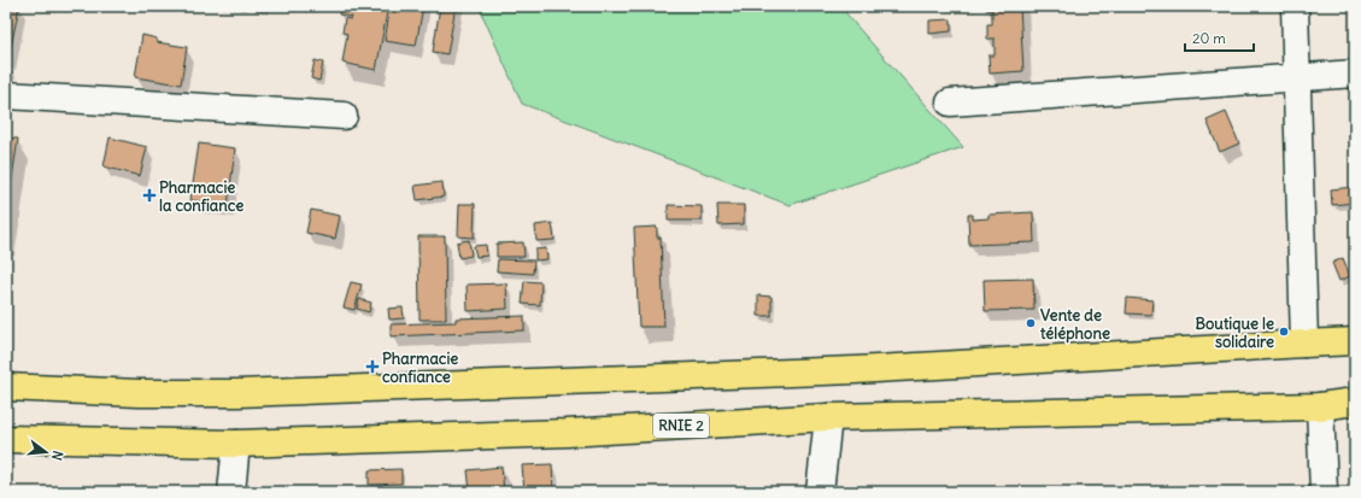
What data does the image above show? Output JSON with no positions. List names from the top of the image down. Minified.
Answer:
{"streets":{"main road":["RNIE 2"]},"places":{"health":["Pharmacie la confiance","Pharmacie confiance"],"other":["Vente de téléphone","Boutique le solidaire"]},"scale_bar":"20 m","north":"right"}
